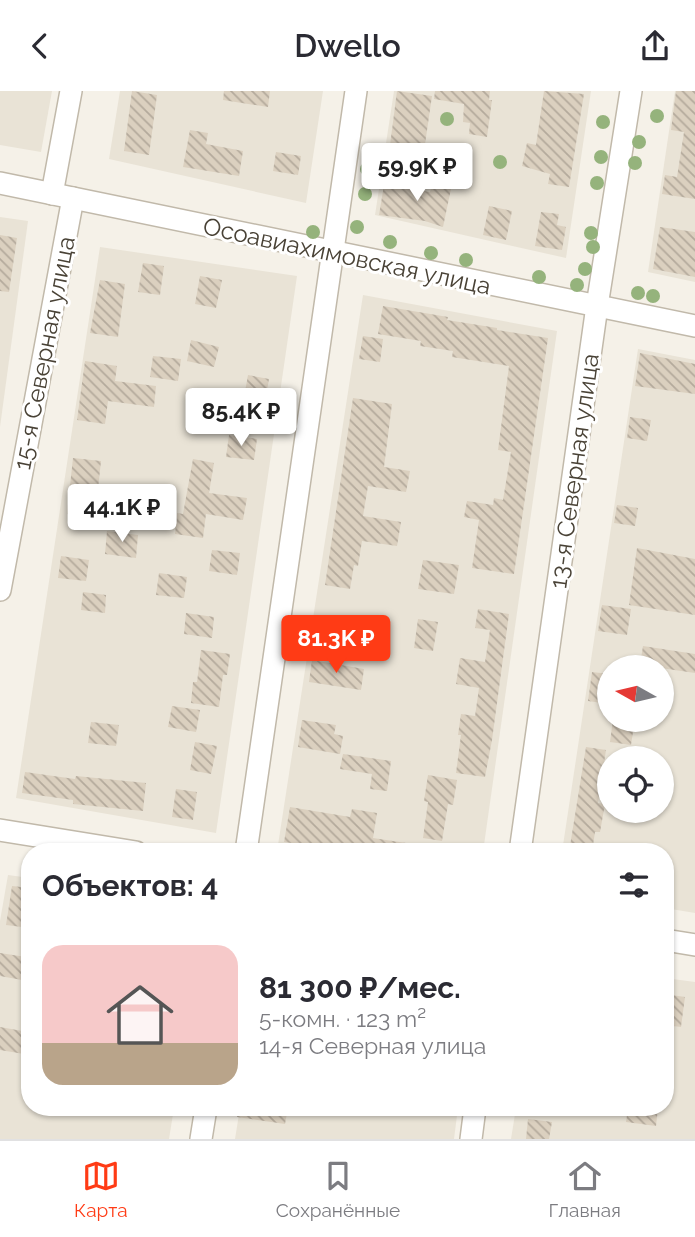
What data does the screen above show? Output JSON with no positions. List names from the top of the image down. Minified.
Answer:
{"streets":{"street":["Осоавиахимовская улица","15-я Северная улица","13-я Северная улица"]},"crossings":[["Осоавиахимовская улица","15-я Северная улица"],["Осоавиахимовская улица","13-я Северная улица"]],"north":"left","page":{"header":"Dwello","price":["59.9K ₽","85.4K ₽","44.1K ₽","81.3K ₽"],"heading":"Объектов: 4","list":[{"name":"81 300 ₽/мес.","note":"5-комн. · 123 m² · 14-я Северная улица"}],"tabs":["Карта","Сохранённые","Главная"]}}
